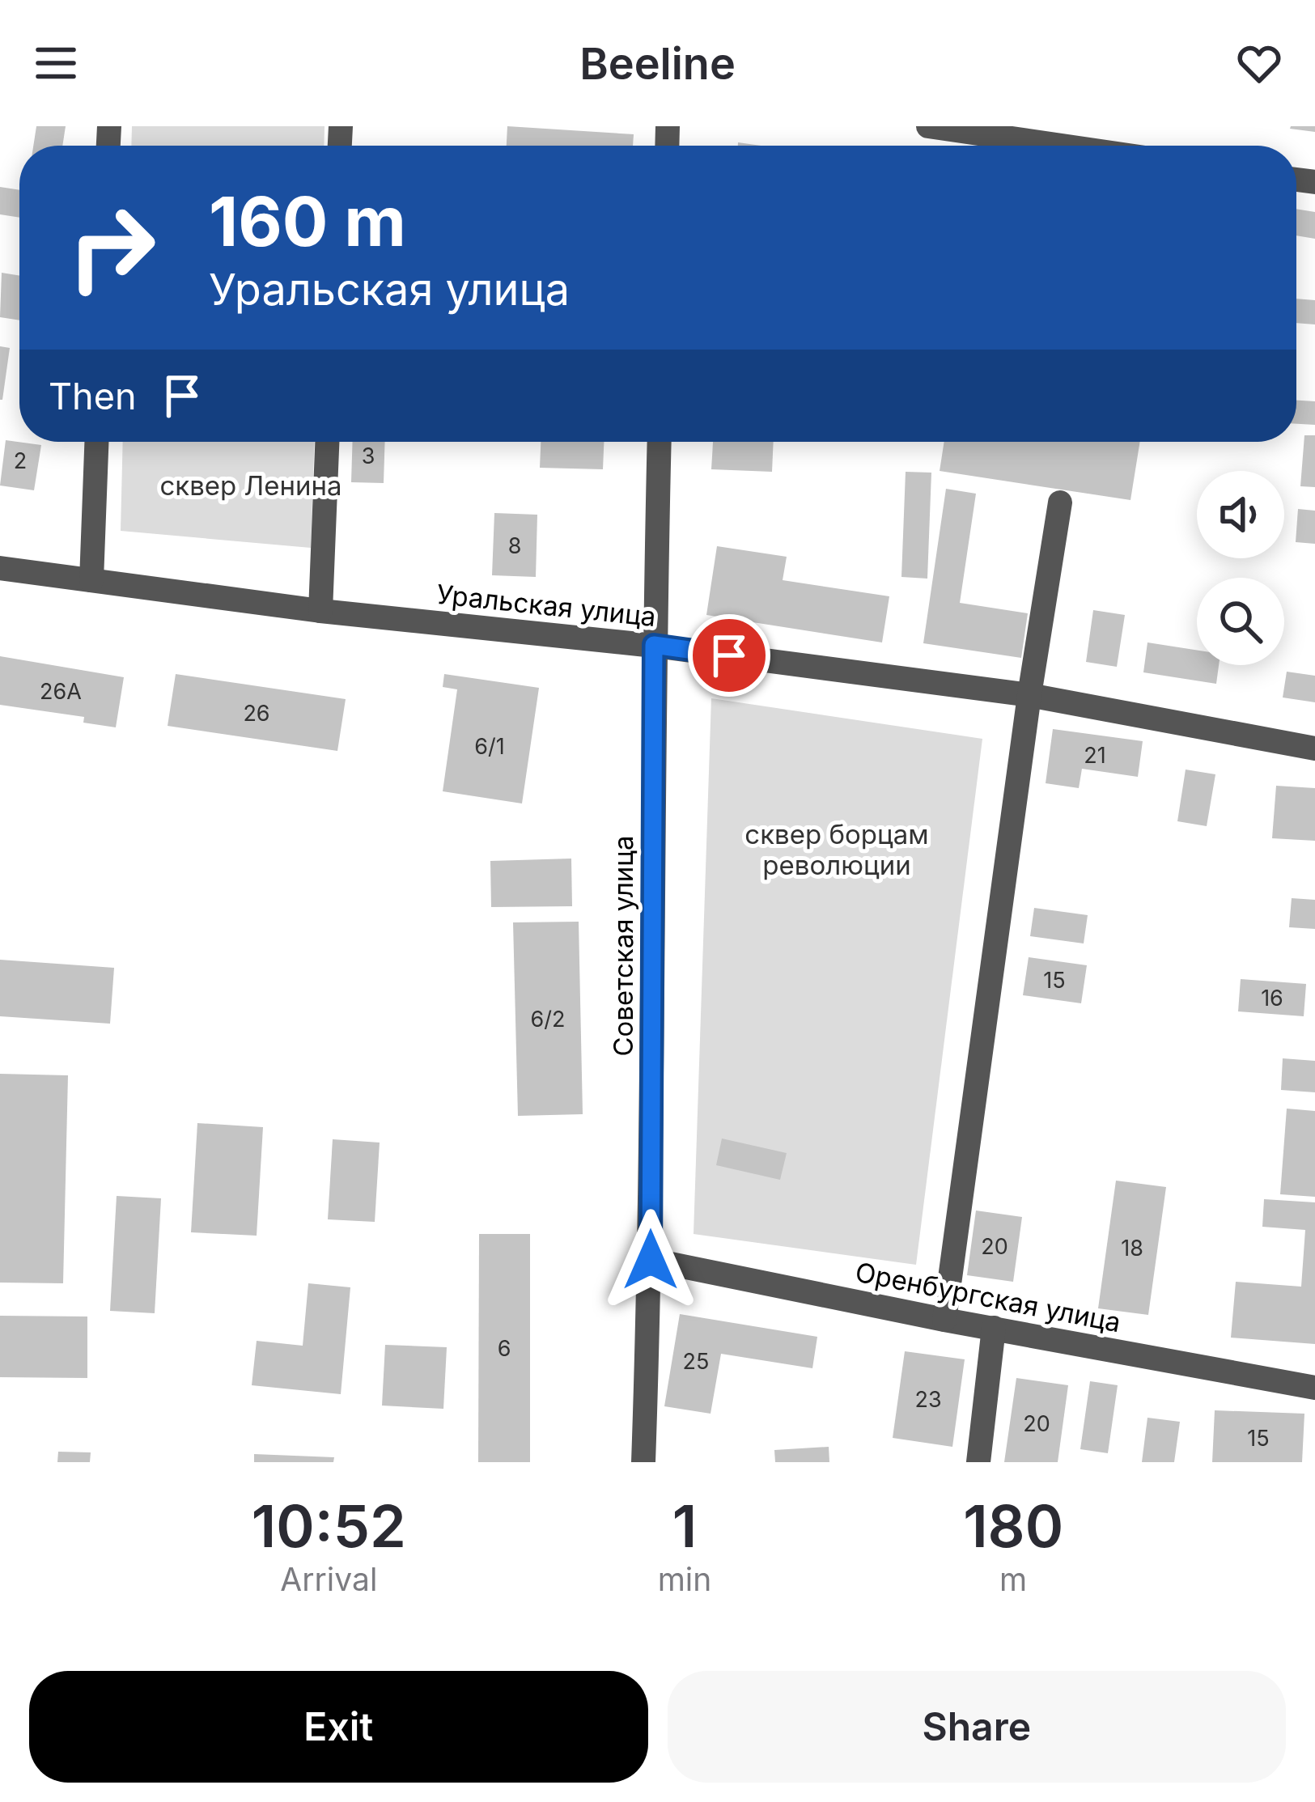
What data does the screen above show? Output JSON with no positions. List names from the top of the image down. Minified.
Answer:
{"streets":{"street":["Уральская улица","Советская улица","Оренбургская улица"]},"crossings":[["Уральская улица","Советская улица"],["Советская улица","Оренбургская улица"]],"parks":["сквер Ленина","сквер борцам революции"],"house_numbers":["3","2","8","26А","26","6/1","21","15","16","6/2","20","18","6","25","23","20","15"],"page":{"header":"Beeline","turn":["160 m","Уральская улица"],"then":"Then","eta":["10:52","Arrival","1","min","180","m"],"buttons":["Exit","Share"]}}
